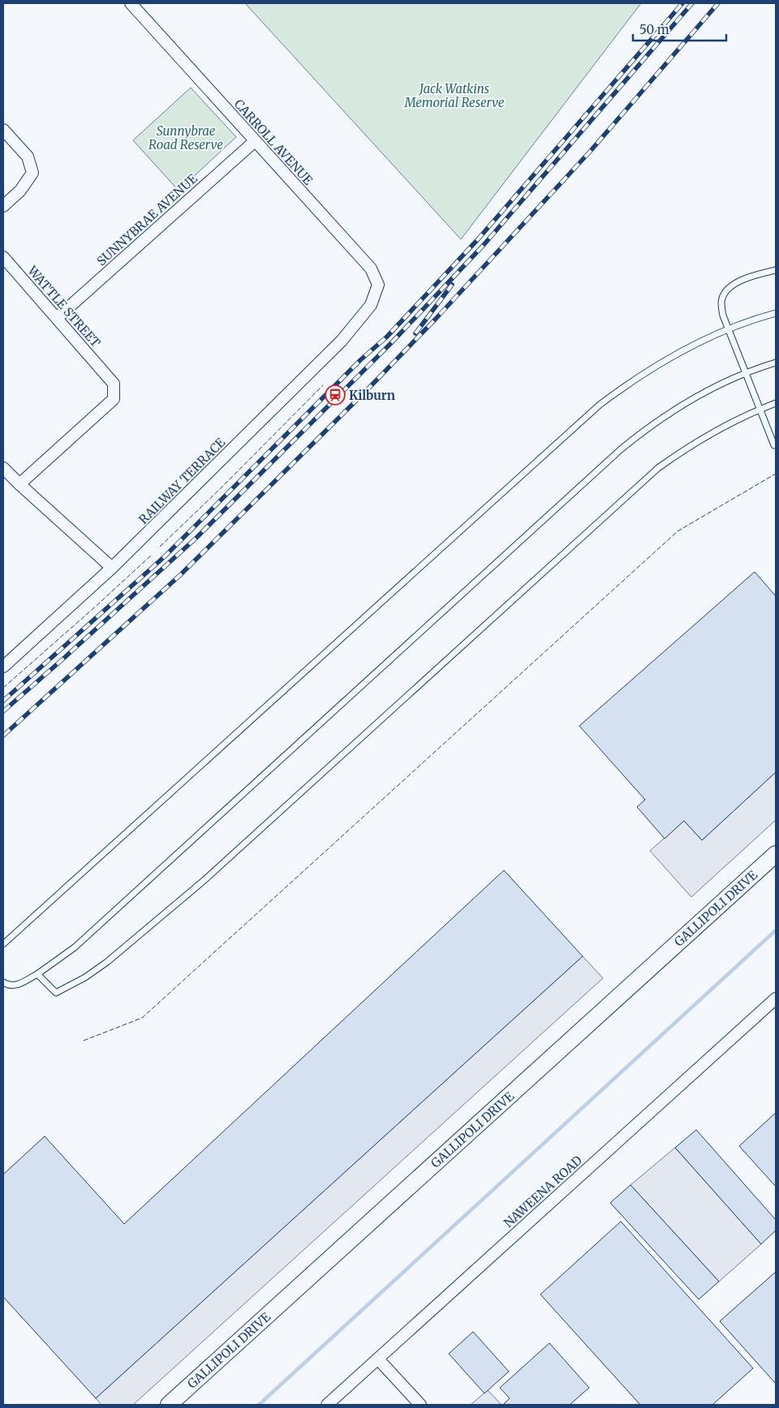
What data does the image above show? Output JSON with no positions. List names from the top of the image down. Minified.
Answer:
{"streets":{"street":["CARROLL AVENUE","SUNNYBRAE AVENUE","WATTLE STREET","RAILWAY TERRACE","GALLIPOLI DRIVE","NAWEENA ROAD"]},"crossings":[["CARROLL AVENUE","SUNNYBRAE AVENUE"],["CARROLL AVENUE","RAILWAY TERRACE"],["SUNNYBRAE AVENUE","WATTLE STREET"]],"parks":["Jack Watkins Memorial Reserve","Sunnybrae Road Reserve"],"places":{"station":["Kilburn"]},"scale_bar":"50 m"}
